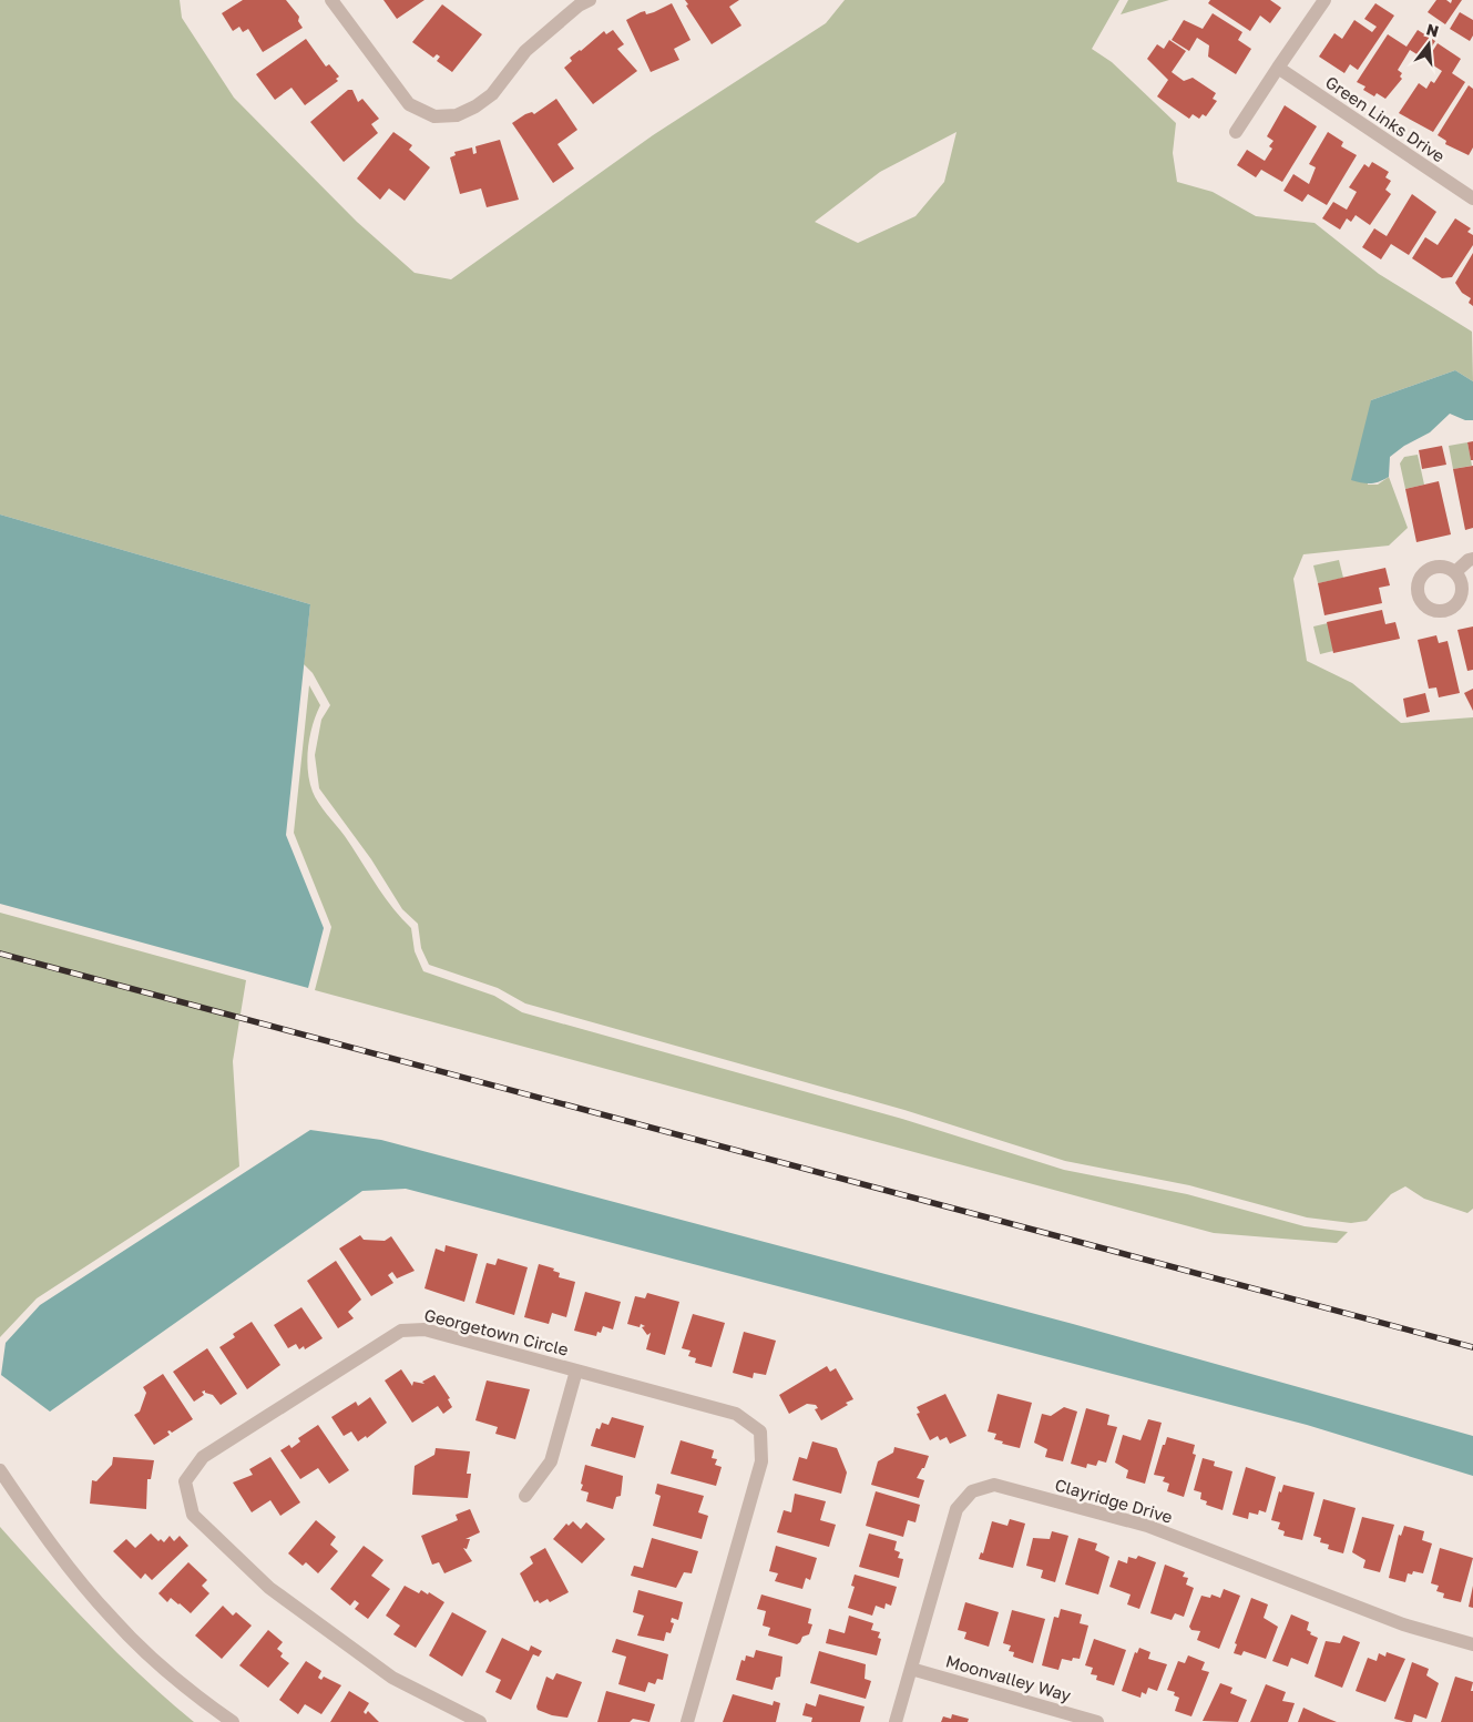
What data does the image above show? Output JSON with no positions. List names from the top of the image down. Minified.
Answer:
{"streets":{"street":["Green Links Drive","Georgetown Circle","Clayridge Drive","Moonvalley Way"]},"crossings":[["Clayridge Drive","Moonvalley Way"]],"north":"top"}
